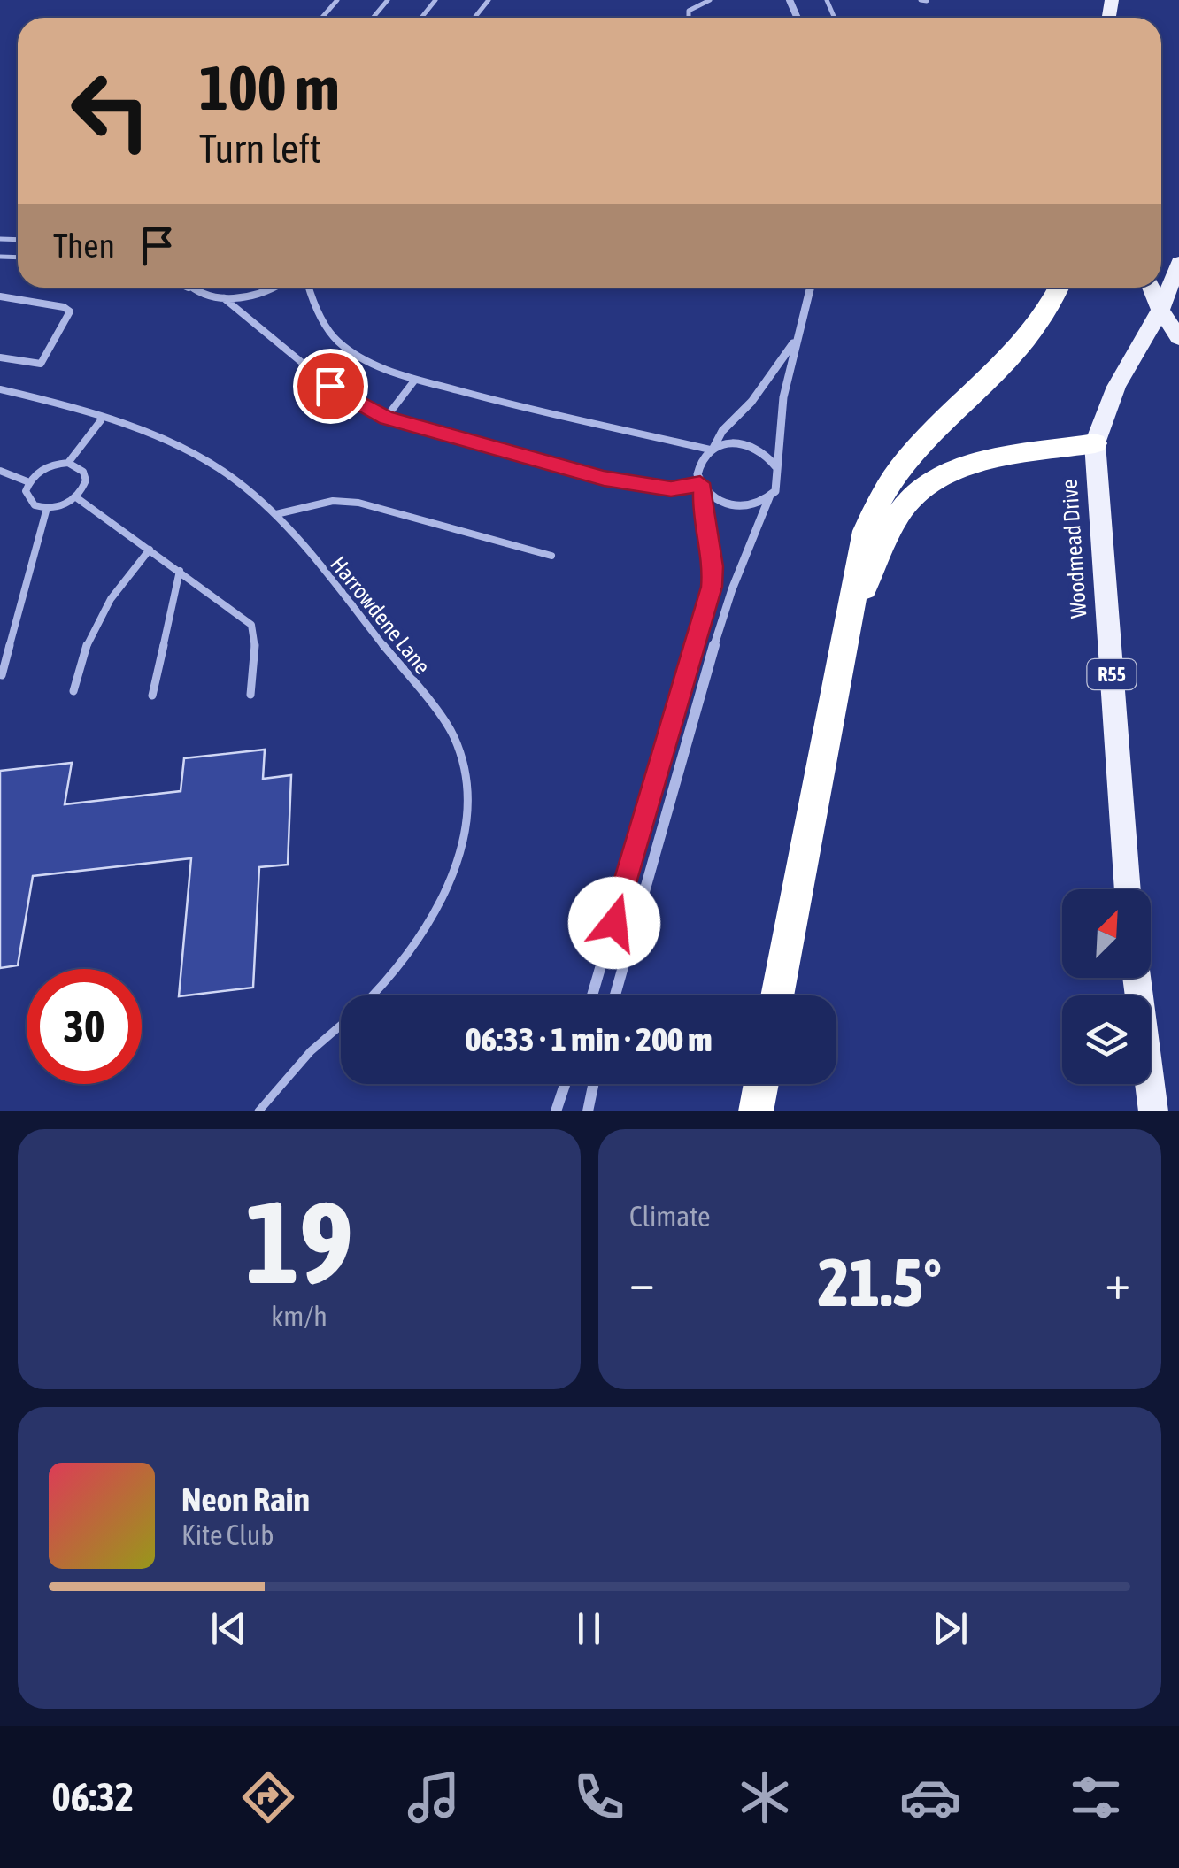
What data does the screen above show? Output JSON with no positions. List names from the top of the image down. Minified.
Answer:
{"streets":{"main road":["Woodmead Drive","R55"],"lane":["Harrowdene Lane"]},"north":"top right","page":{"turn":["100 m","Turn left"],"then":"Then","limit":"30","trip":"06:33 · 1 min · 200 m","tile":[["19","km/h"],"Climate"],"heat":["−","21.5°","+"],"song":["Neon Rain","Kite Club"],"tabs":"06:32"}}
